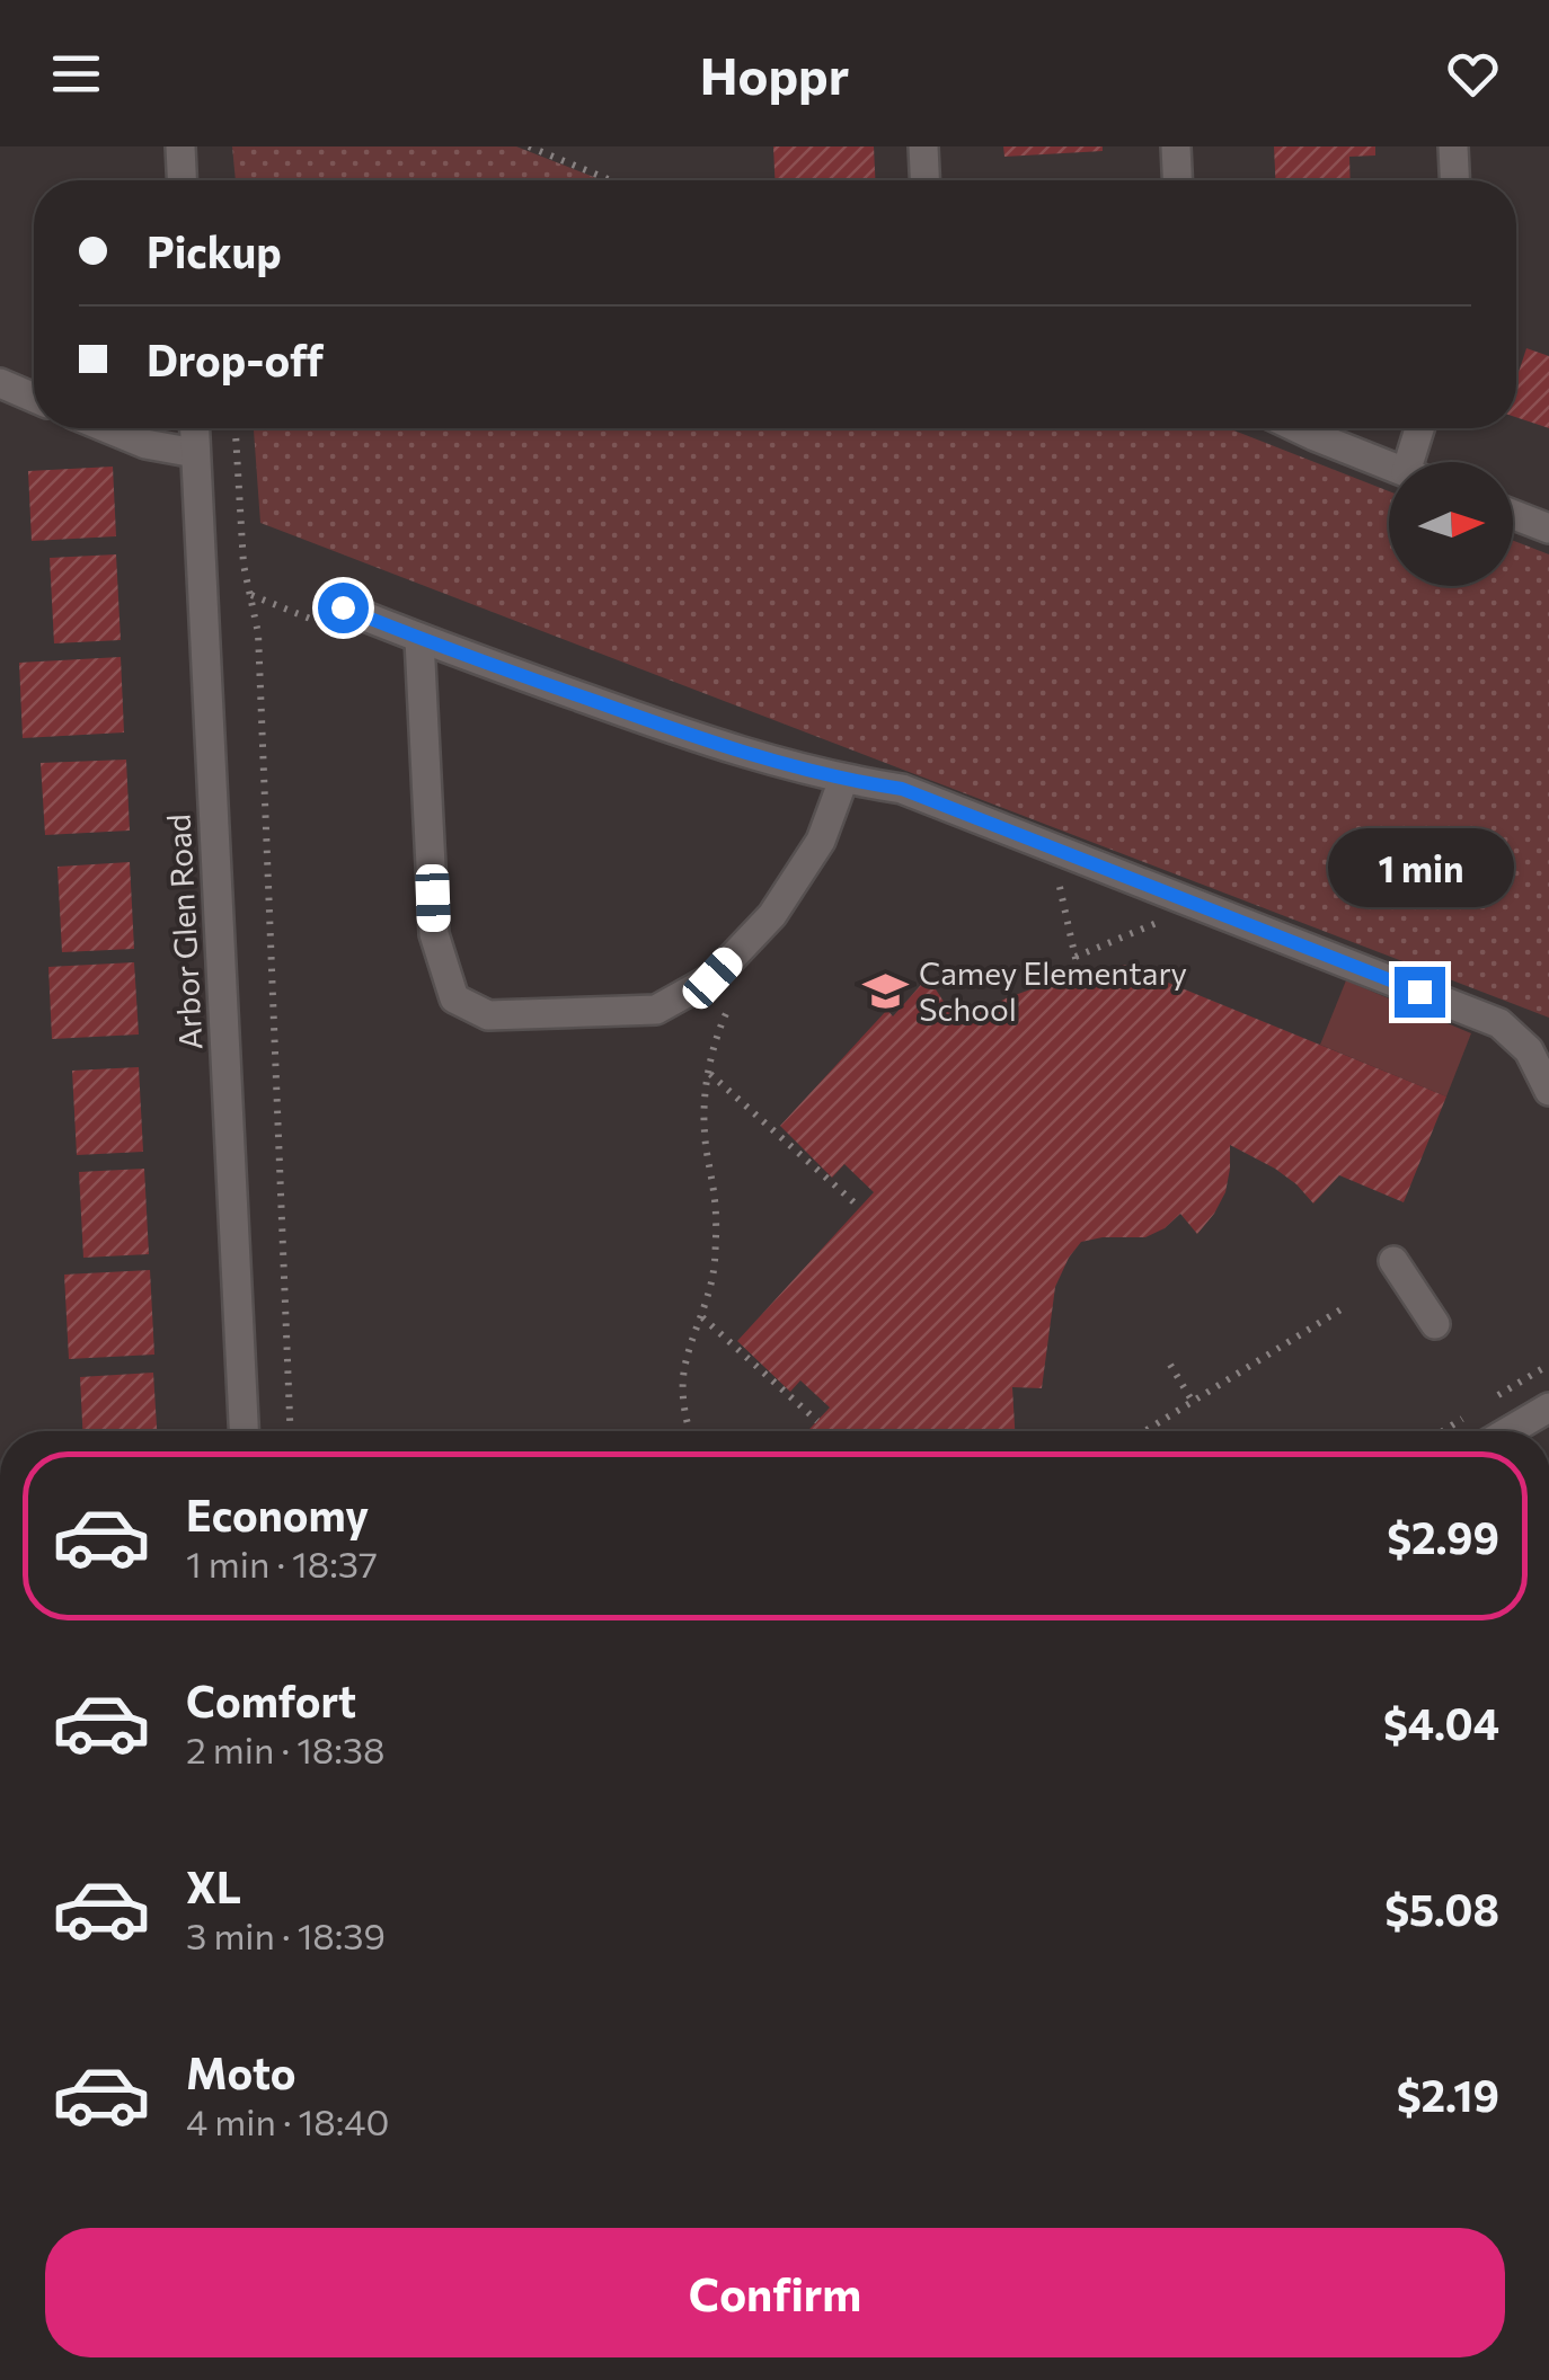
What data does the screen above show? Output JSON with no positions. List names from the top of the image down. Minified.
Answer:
{"streets":{"street":["Arbor Glen Road"]},"places":{"school or university":["Camey Elementary School"]},"north":"right","page":{"header":"Hoppr","banner":["Pickup","Drop-off"],"bubble":"1 min","list":[{"name":"Economy","note":"1 min · 18:37","value":"$2.99"},{"name":"Comfort","note":"2 min · 18:38","value":"$4.04"},{"name":"XL","note":"3 min · 18:39","value":"$5.08"},{"name":"Moto","note":"4 min · 18:40","value":"$2.19"}],"buttons":"Confirm"}}
